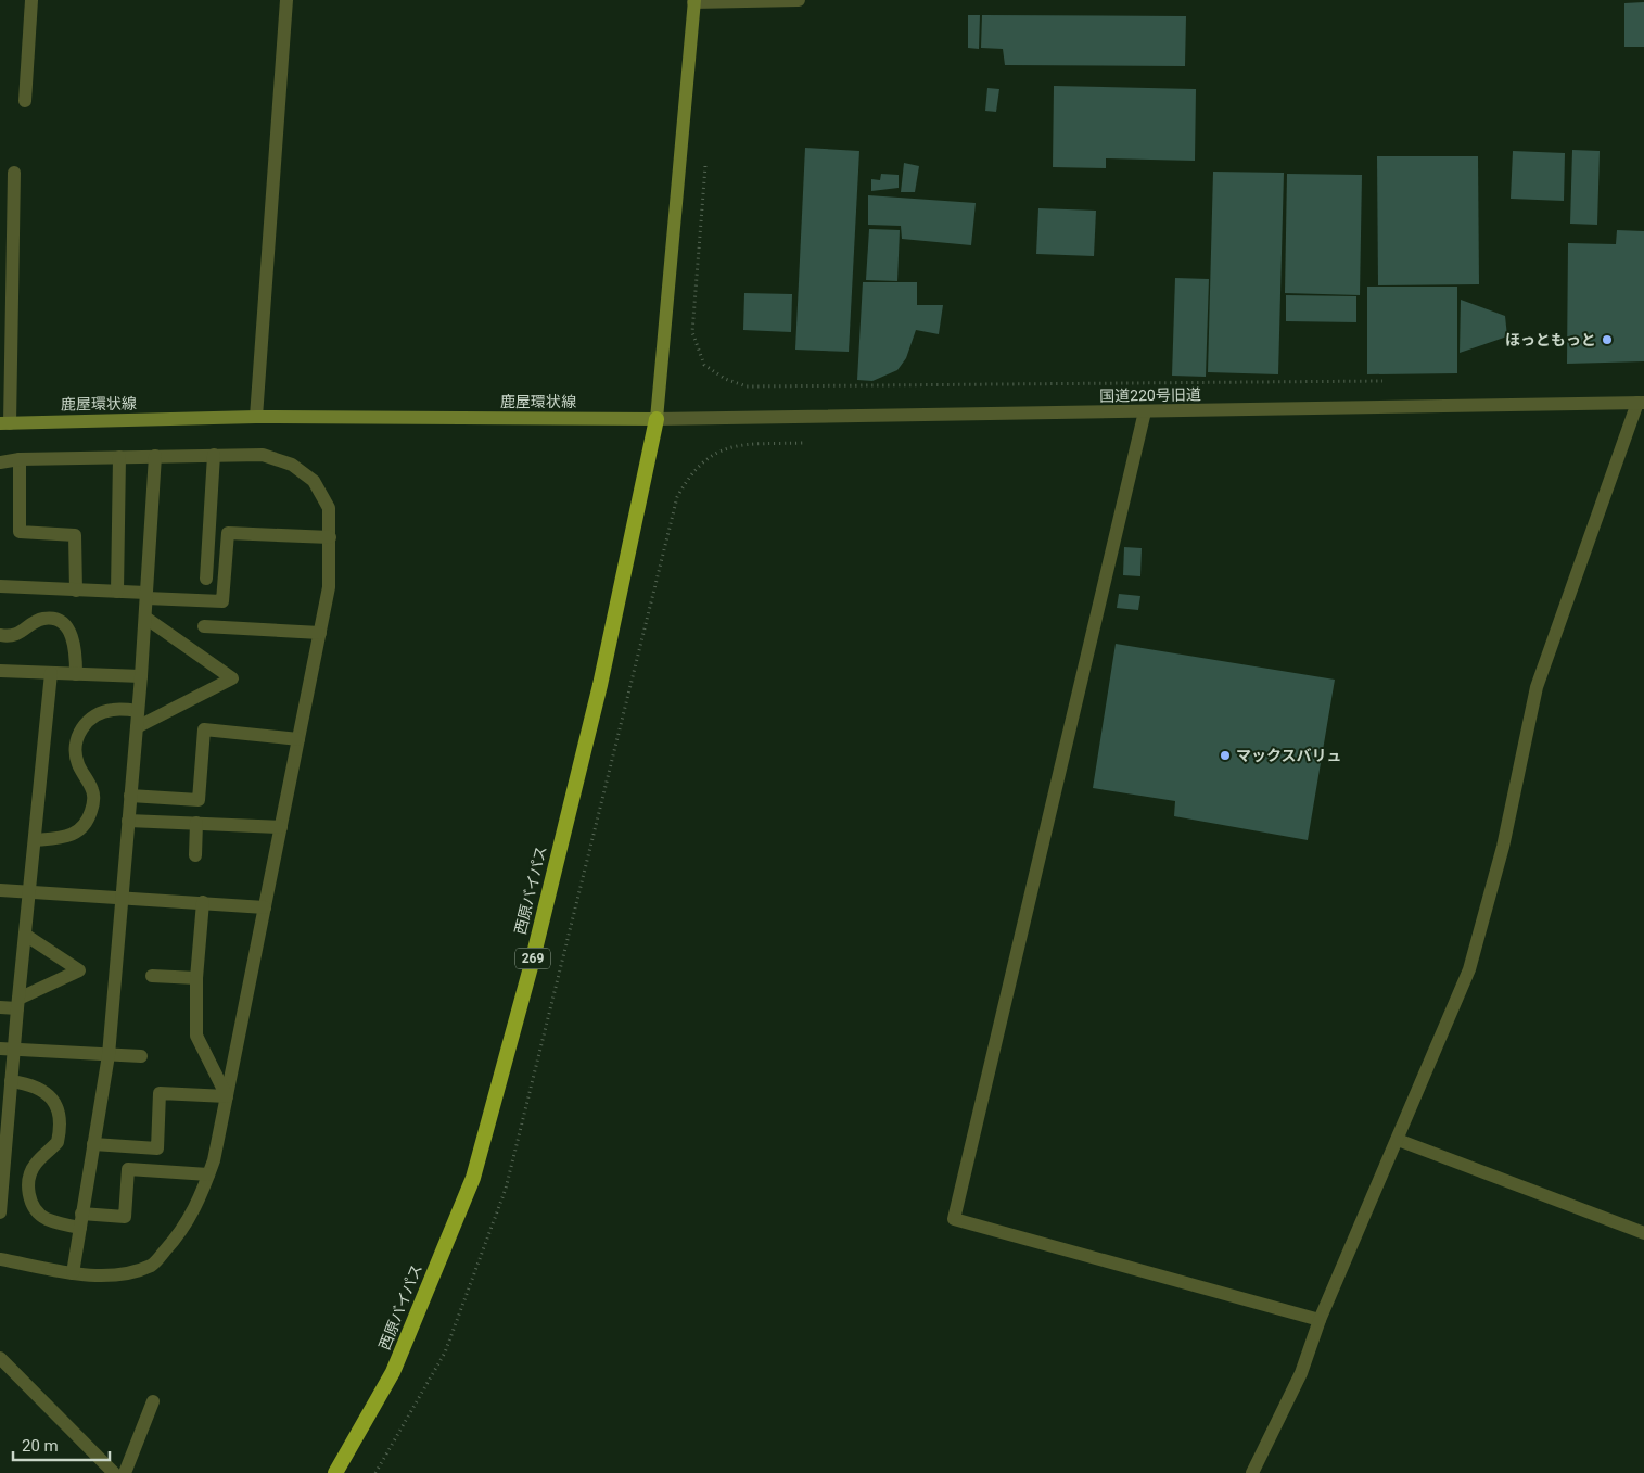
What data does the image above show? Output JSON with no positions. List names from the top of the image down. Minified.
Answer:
{"streets":{"highway":["西原バイパス","269"],"main road":["鹿屋環状線"],"street":["国道220号旧道"]},"crossings":[["国道220号旧道","鹿屋環状線"],["国道220号旧道","西原バイパス"],["鹿屋環状線","西原バイパス"]],"places":["ほっともっと","マックスバリュ"],"scale_bar":"20 m"}
